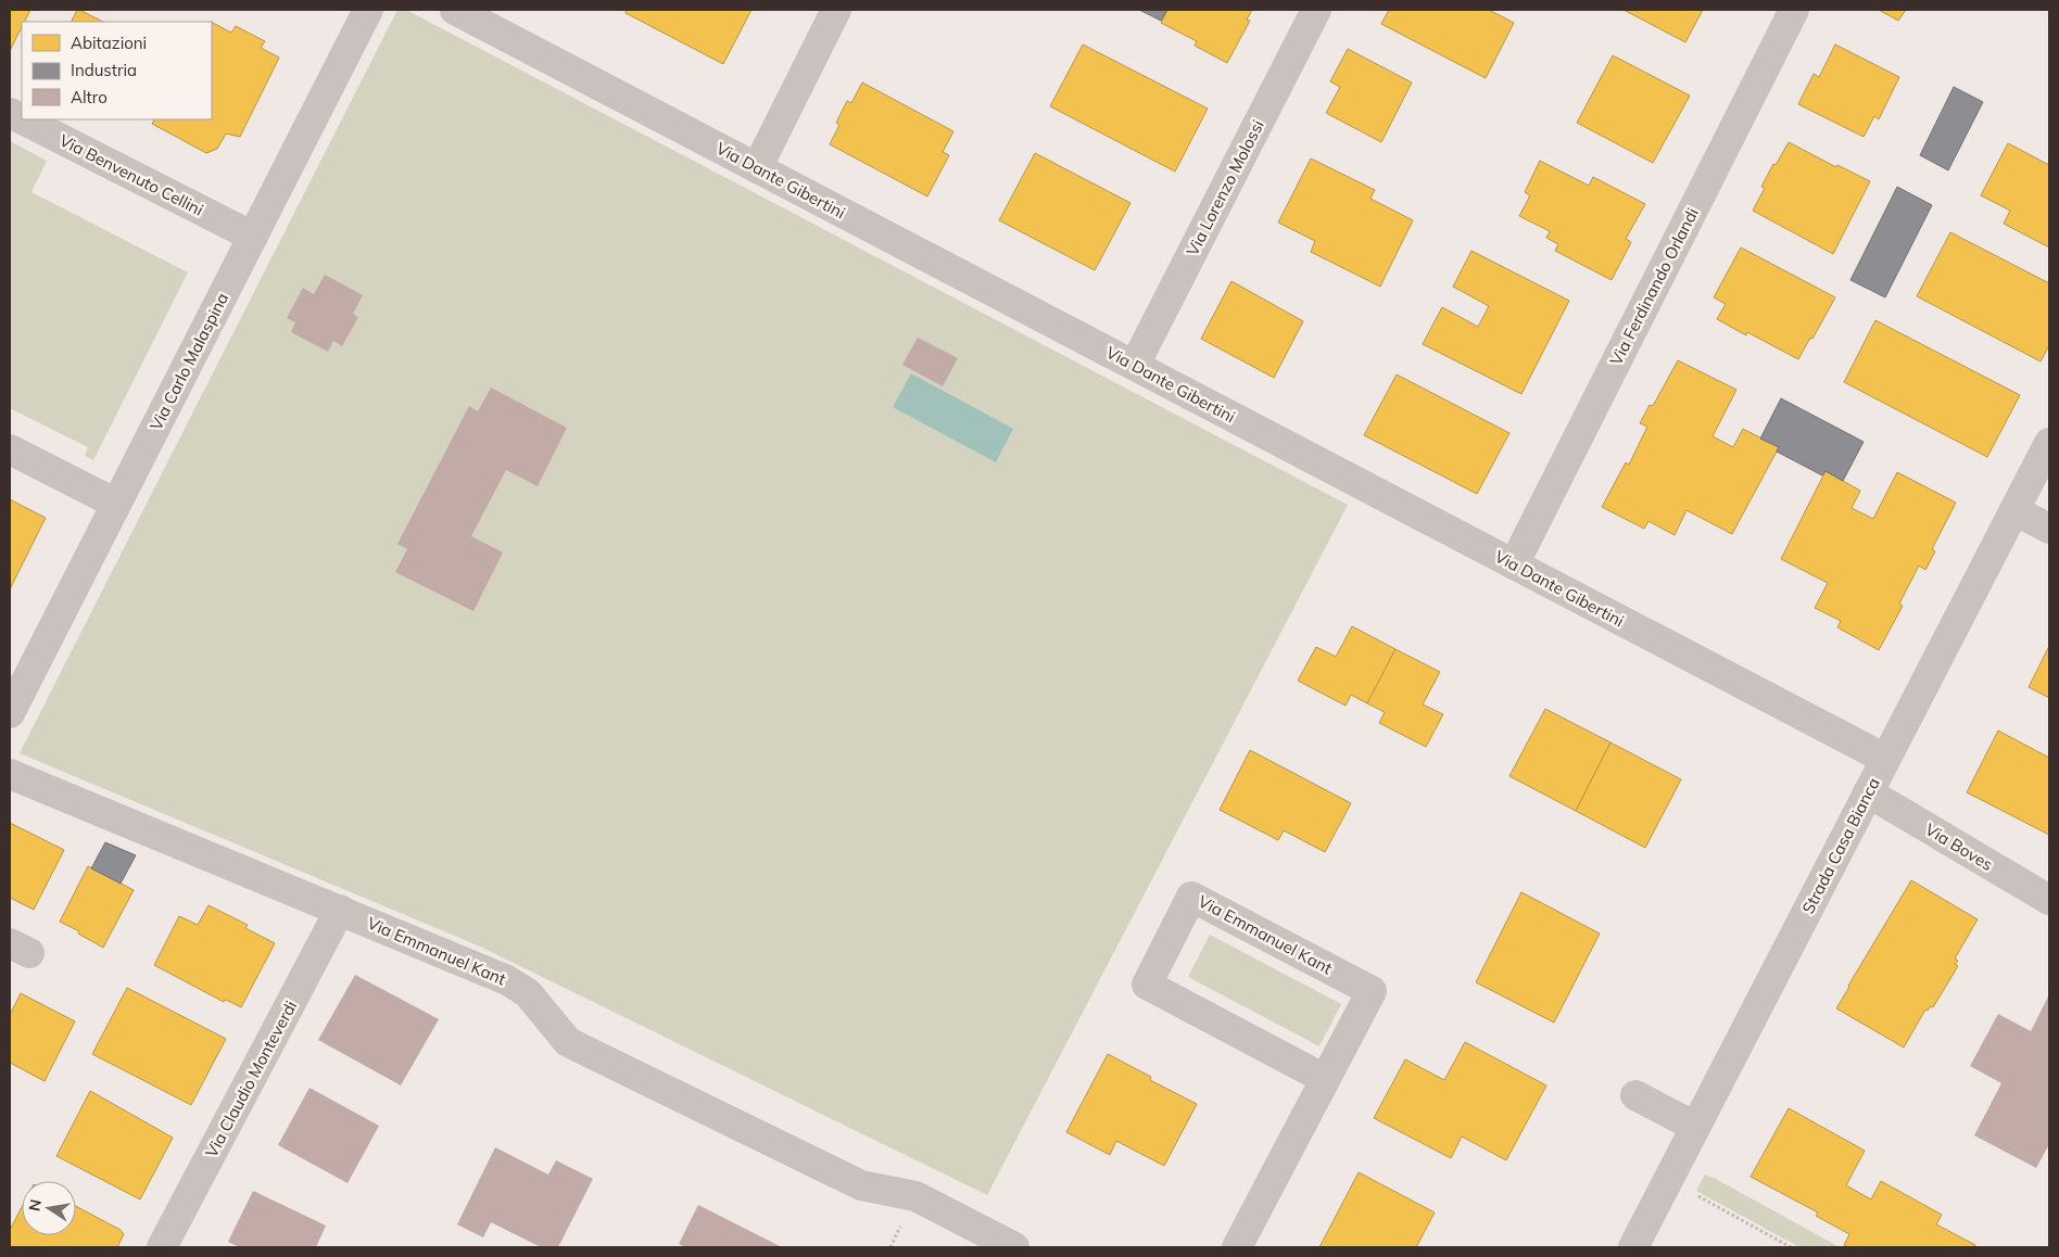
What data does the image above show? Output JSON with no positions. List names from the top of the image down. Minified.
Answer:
{"streets":{"street":["Via Benvenuto Cellini","Via Dante Gibertini","Via Lorenzo Molossi","Via Ferdinando Orlandi","Via Carlo Malaspina","Strada Casa Bianca","Via Boves","Via Emmanuel Kant","Via Claudio Monteverdi"]},"crossings":[["Via Benvenuto Cellini","Via Carlo Malaspina"],["Via Dante Gibertini","Via Lorenzo Molossi"],["Via Dante Gibertini","Via Ferdinando Orlandi"],["Via Dante Gibertini","Strada Casa Bianca"],["Strada Casa Bianca","Via Boves"],["Via Emmanuel Kant","Via Claudio Monteverdi"]],"legend":["Abitazioni","Industria","Altro"],"north":"left"}
